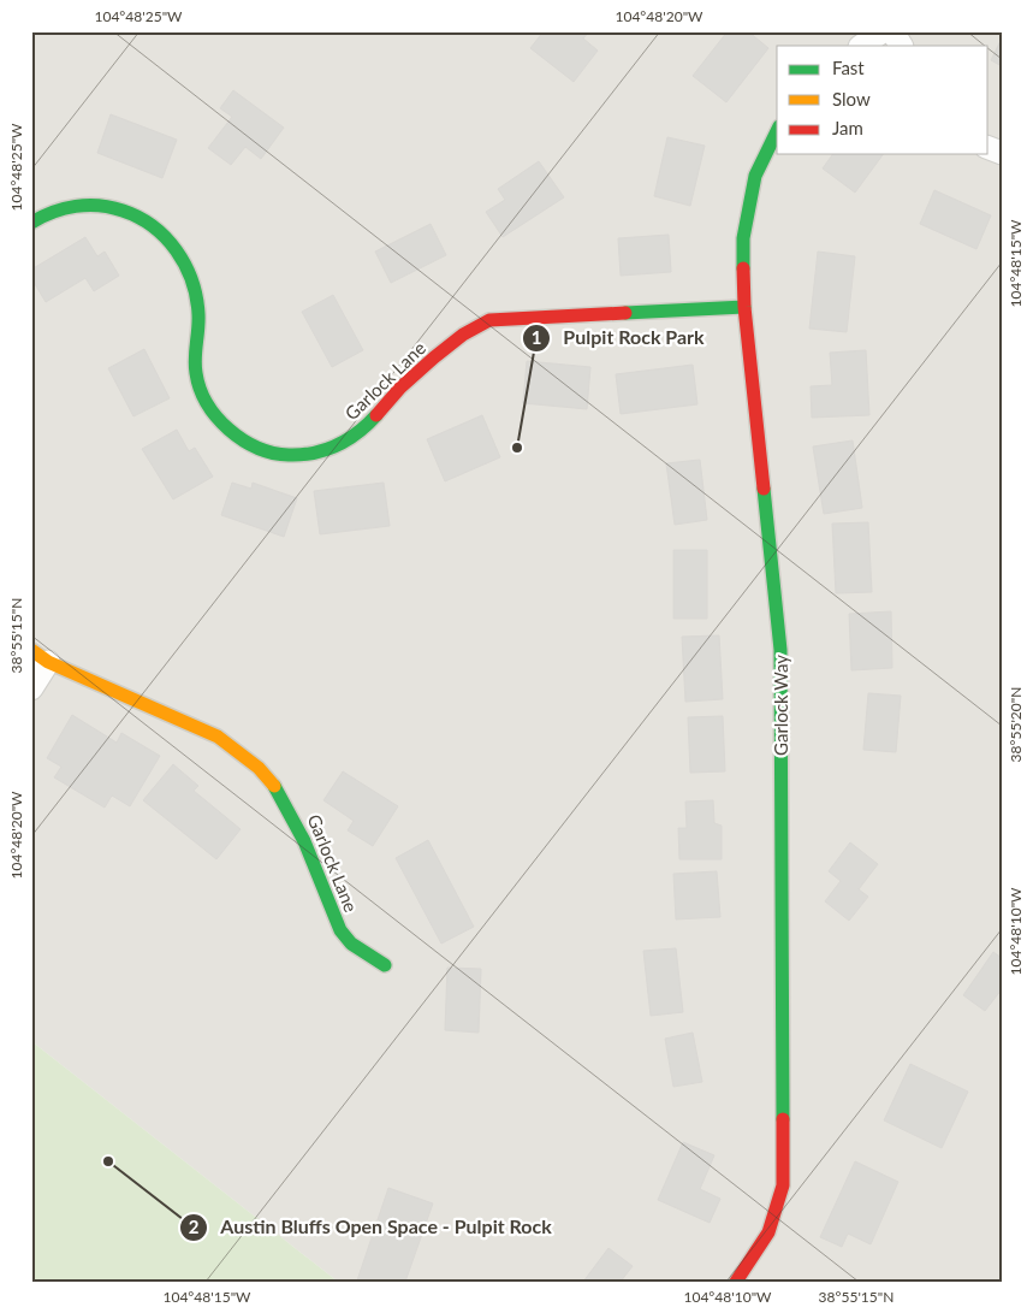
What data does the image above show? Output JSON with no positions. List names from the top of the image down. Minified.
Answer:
{"streets":{"street":["Garlock Lane","Garlock Way"]},"crossings":[["Garlock Lane","Garlock Way"]],"places":["Pulpit Rock Park","Austin Bluffs Open Space - Pulpit Rock"],"legend":["Fast","Slow","Jam"],"coordinates":["104°48'25\"W","104°48'20\"W","104°48'15\"W","38°55'15\"N","38°55'20\"N","104°48'10\"W"]}
